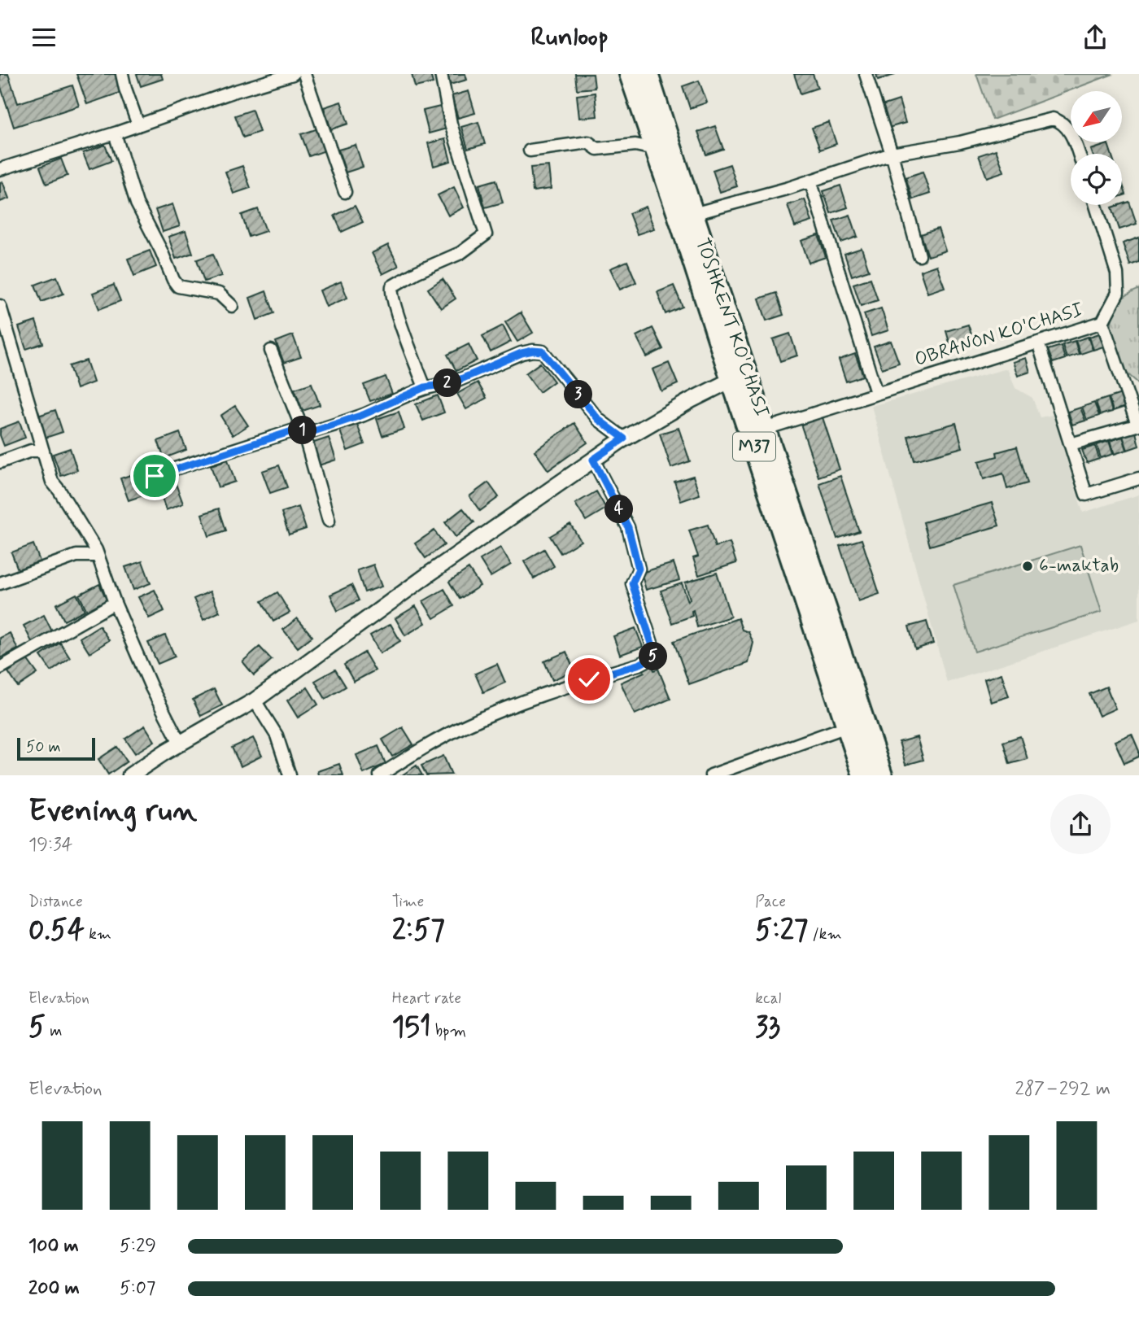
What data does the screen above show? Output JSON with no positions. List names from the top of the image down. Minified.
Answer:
{"streets":{"highway":["TOSHKENT KO'CHASI","M37"],"street":["OBRANON KO'CHASI"]},"crossings":[["TOSHKENT KO'CHASI","OBRANON KO'CHASI"]],"places":["6-maktab"],"scale_bar":"50 m","north":"bottom left","page":{"header":"Runloop","pins":["2","3","1","4","5"],"scale":"50 m","heading":["Evening run","19:34"],"stats":[["Distance","0.54 km"],["Time","2:57"],["Pace","5:27 /km"],["Elevation","5 m"],["Heart rate","151 bpm"],["kcal","33"]],"chart":["Elevation","287–292 m"],"list":[{"name":"100 m","note":"5:29"},{"name":"200 m","note":"5:07"}]}}
